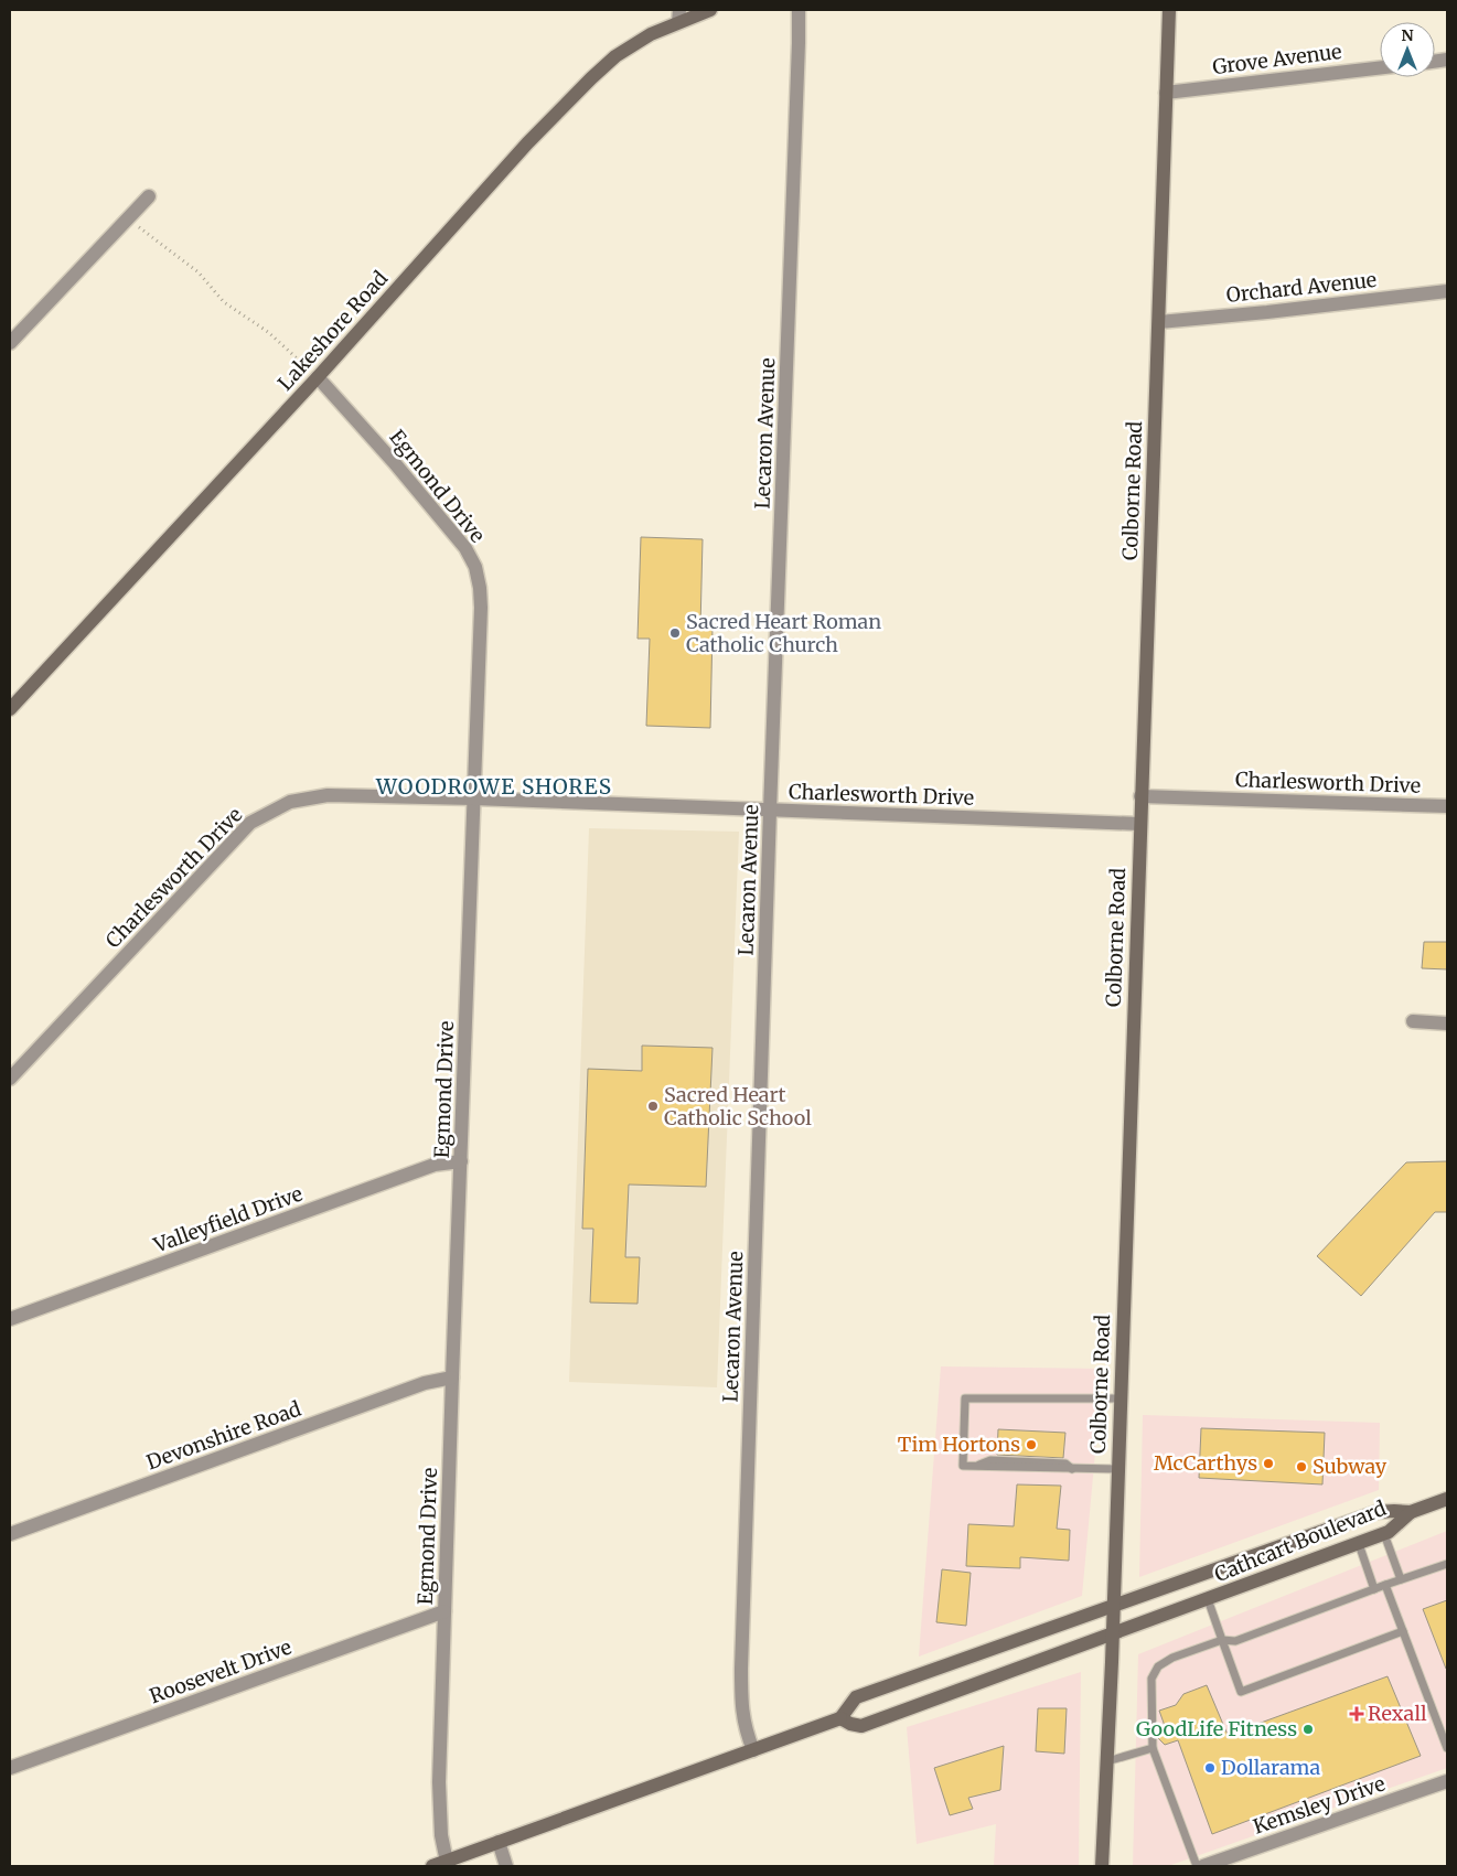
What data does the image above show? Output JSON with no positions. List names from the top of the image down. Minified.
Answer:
{"streets":{"street":["Grove Avenue","Orchard Avenue","Lakeshore Road","Lecaron Avenue","Egmond Drive","Colborne Road","Charlesworth Drive","Valleyfield Drive","Devonshire Road","Cathcart Boulevard","Roosevelt Drive","Kemsley Drive"]},"crossings":[["Grove Avenue","Colborne Road"],["Orchard Avenue","Colborne Road"],["Lakeshore Road","Egmond Drive"],["Lecaron Avenue","Charlesworth Drive"],["Egmond Drive","Charlesworth Drive"],["Egmond Drive","Valleyfield Drive"],["Egmond Drive","Devonshire Road"],["Egmond Drive","Roosevelt Drive"],["Colborne Road","Charlesworth Drive"],["Colborne Road","Cathcart Boulevard"]],"districts":["WOODROWE SHORES"],"places":{"other":["Sacred Heart Roman Catholic Church","Sacred Heart Catholic School","Tim Hortons","McCarthys","Subway","GoodLife Fitness","Dollarama"],"health":["Rexall"]},"north":"top"}
